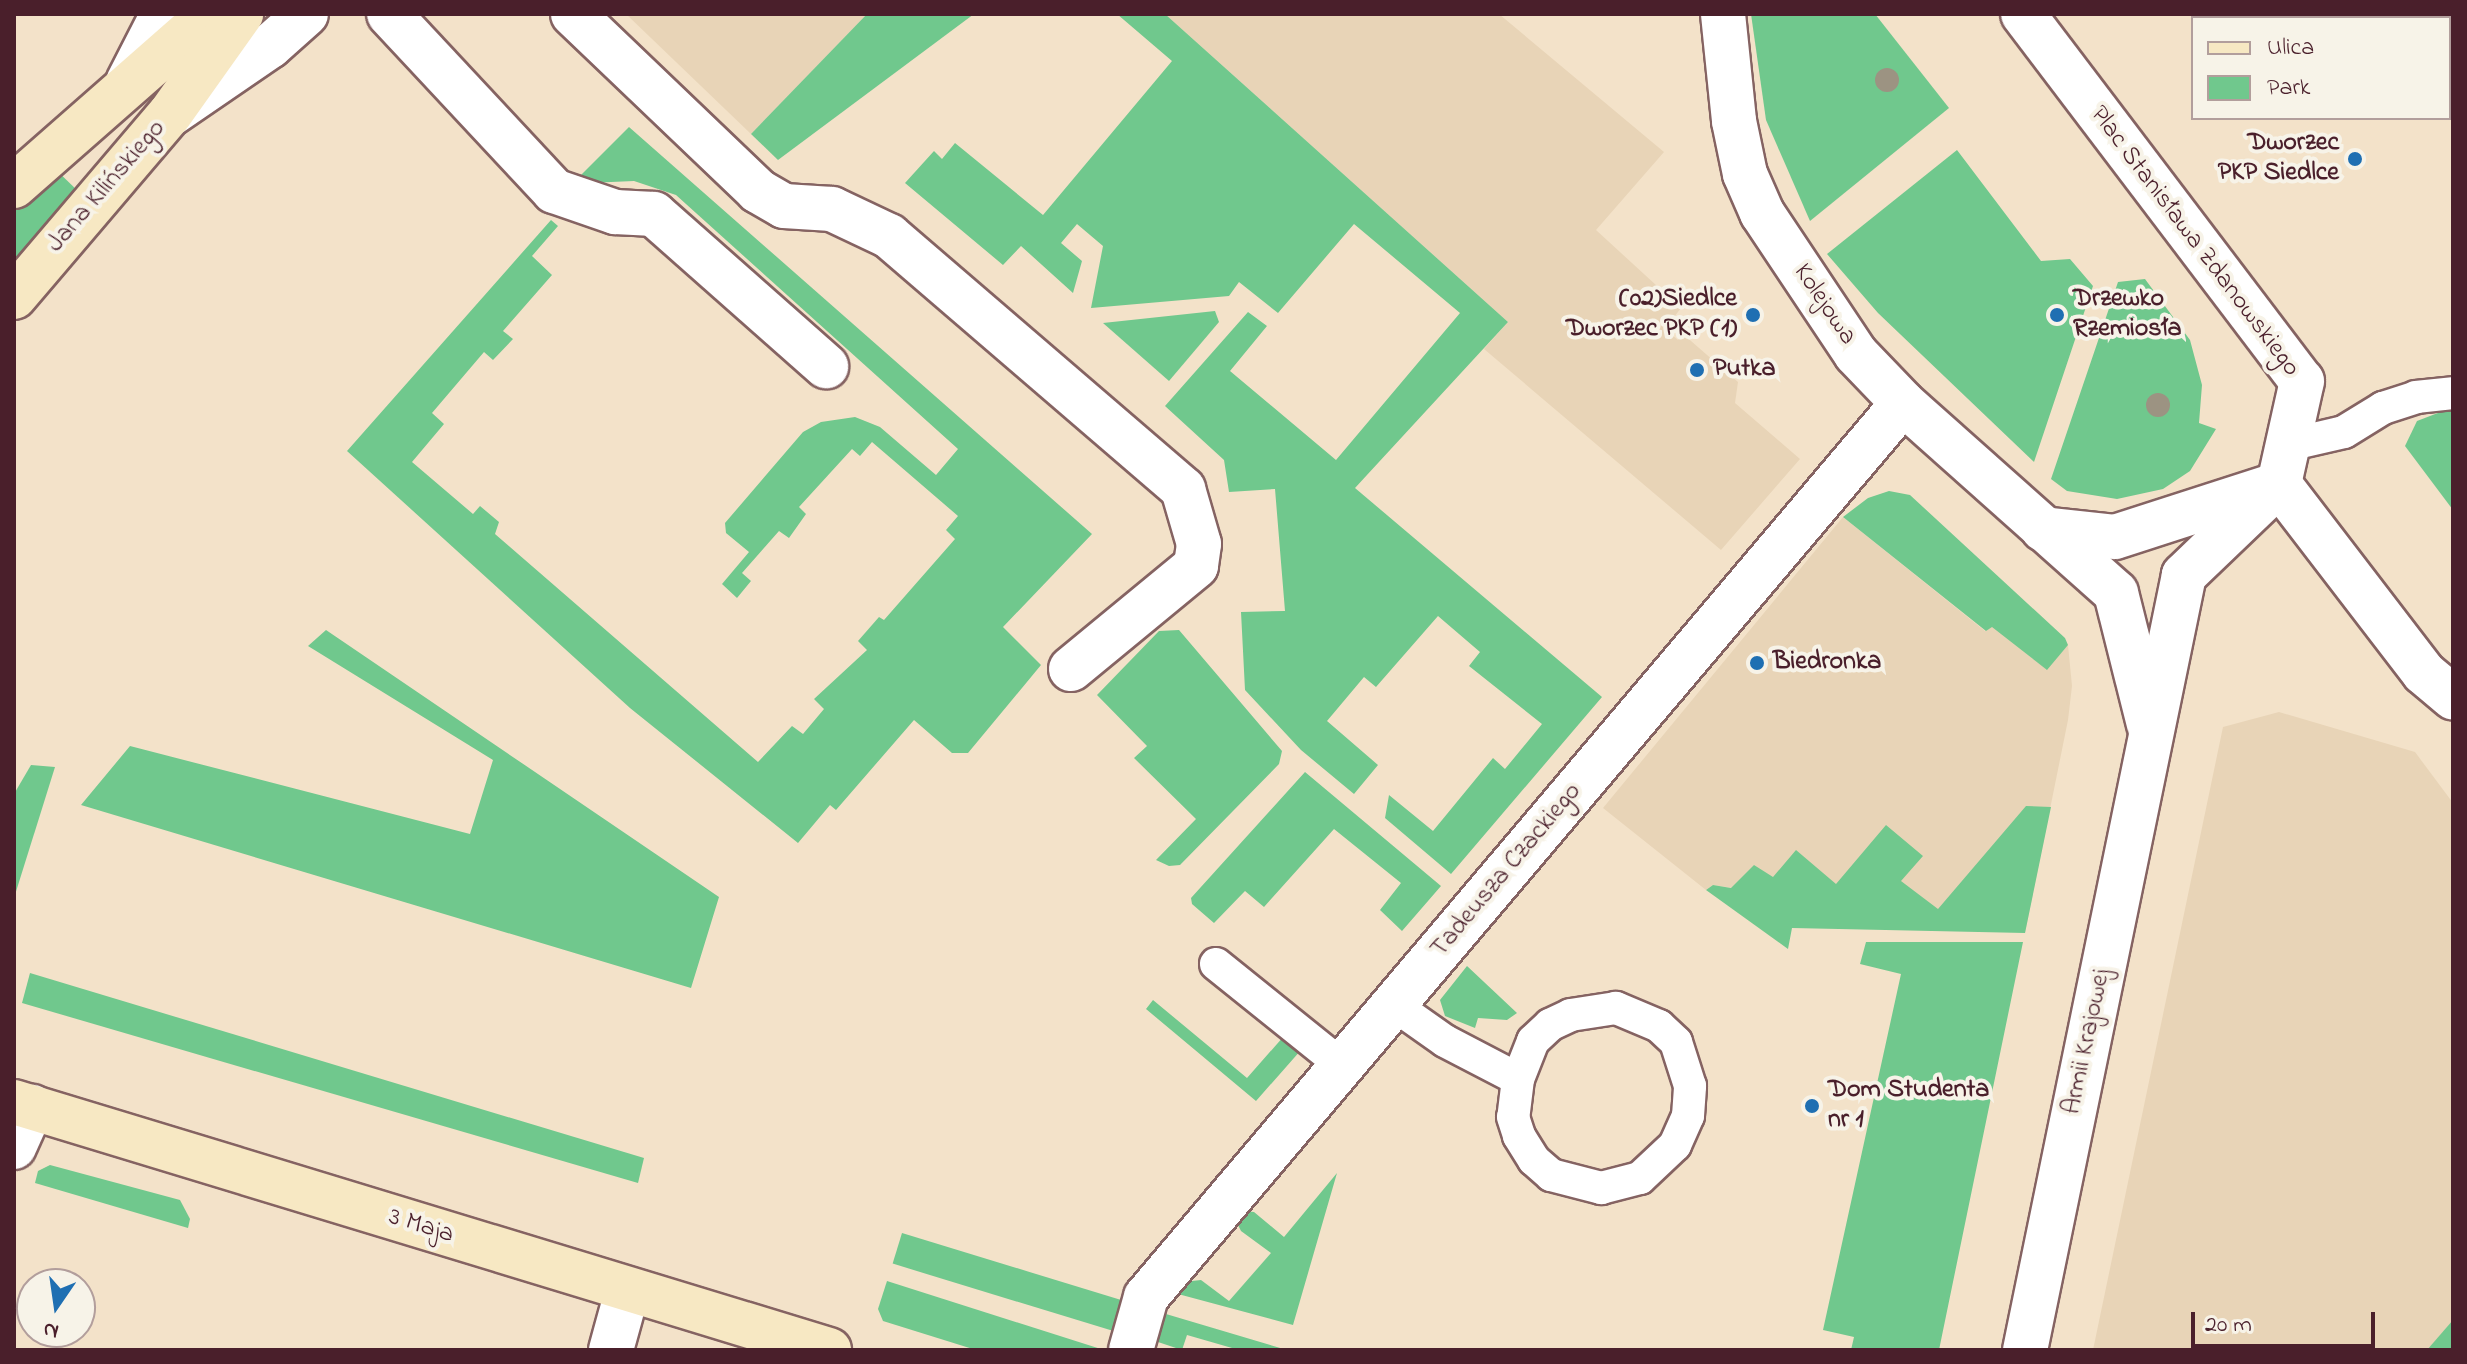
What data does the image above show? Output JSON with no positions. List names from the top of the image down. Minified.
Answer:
{"streets":{"main road":["Jana Kilińskiego","3 Maja"],"street":["Plac Stanisława Zdanowskiego","Kolejowa","Tadeusza Czackiego","Armii Krajowej"]},"crossings":[["Kolejowa","Tadeusza Czackiego"],["Kolejowa","Armii Krajowej"]],"places":["Dworzec PKP Siedlce","(02)Siedlce Dworzec PKP (1)","Drzewko Rzemiosła","Putka","Biedronka","Dom Studenta nr 1"],"legend":["Ulica","Park"],"scale_bar":"20 m","north":"bottom"}
